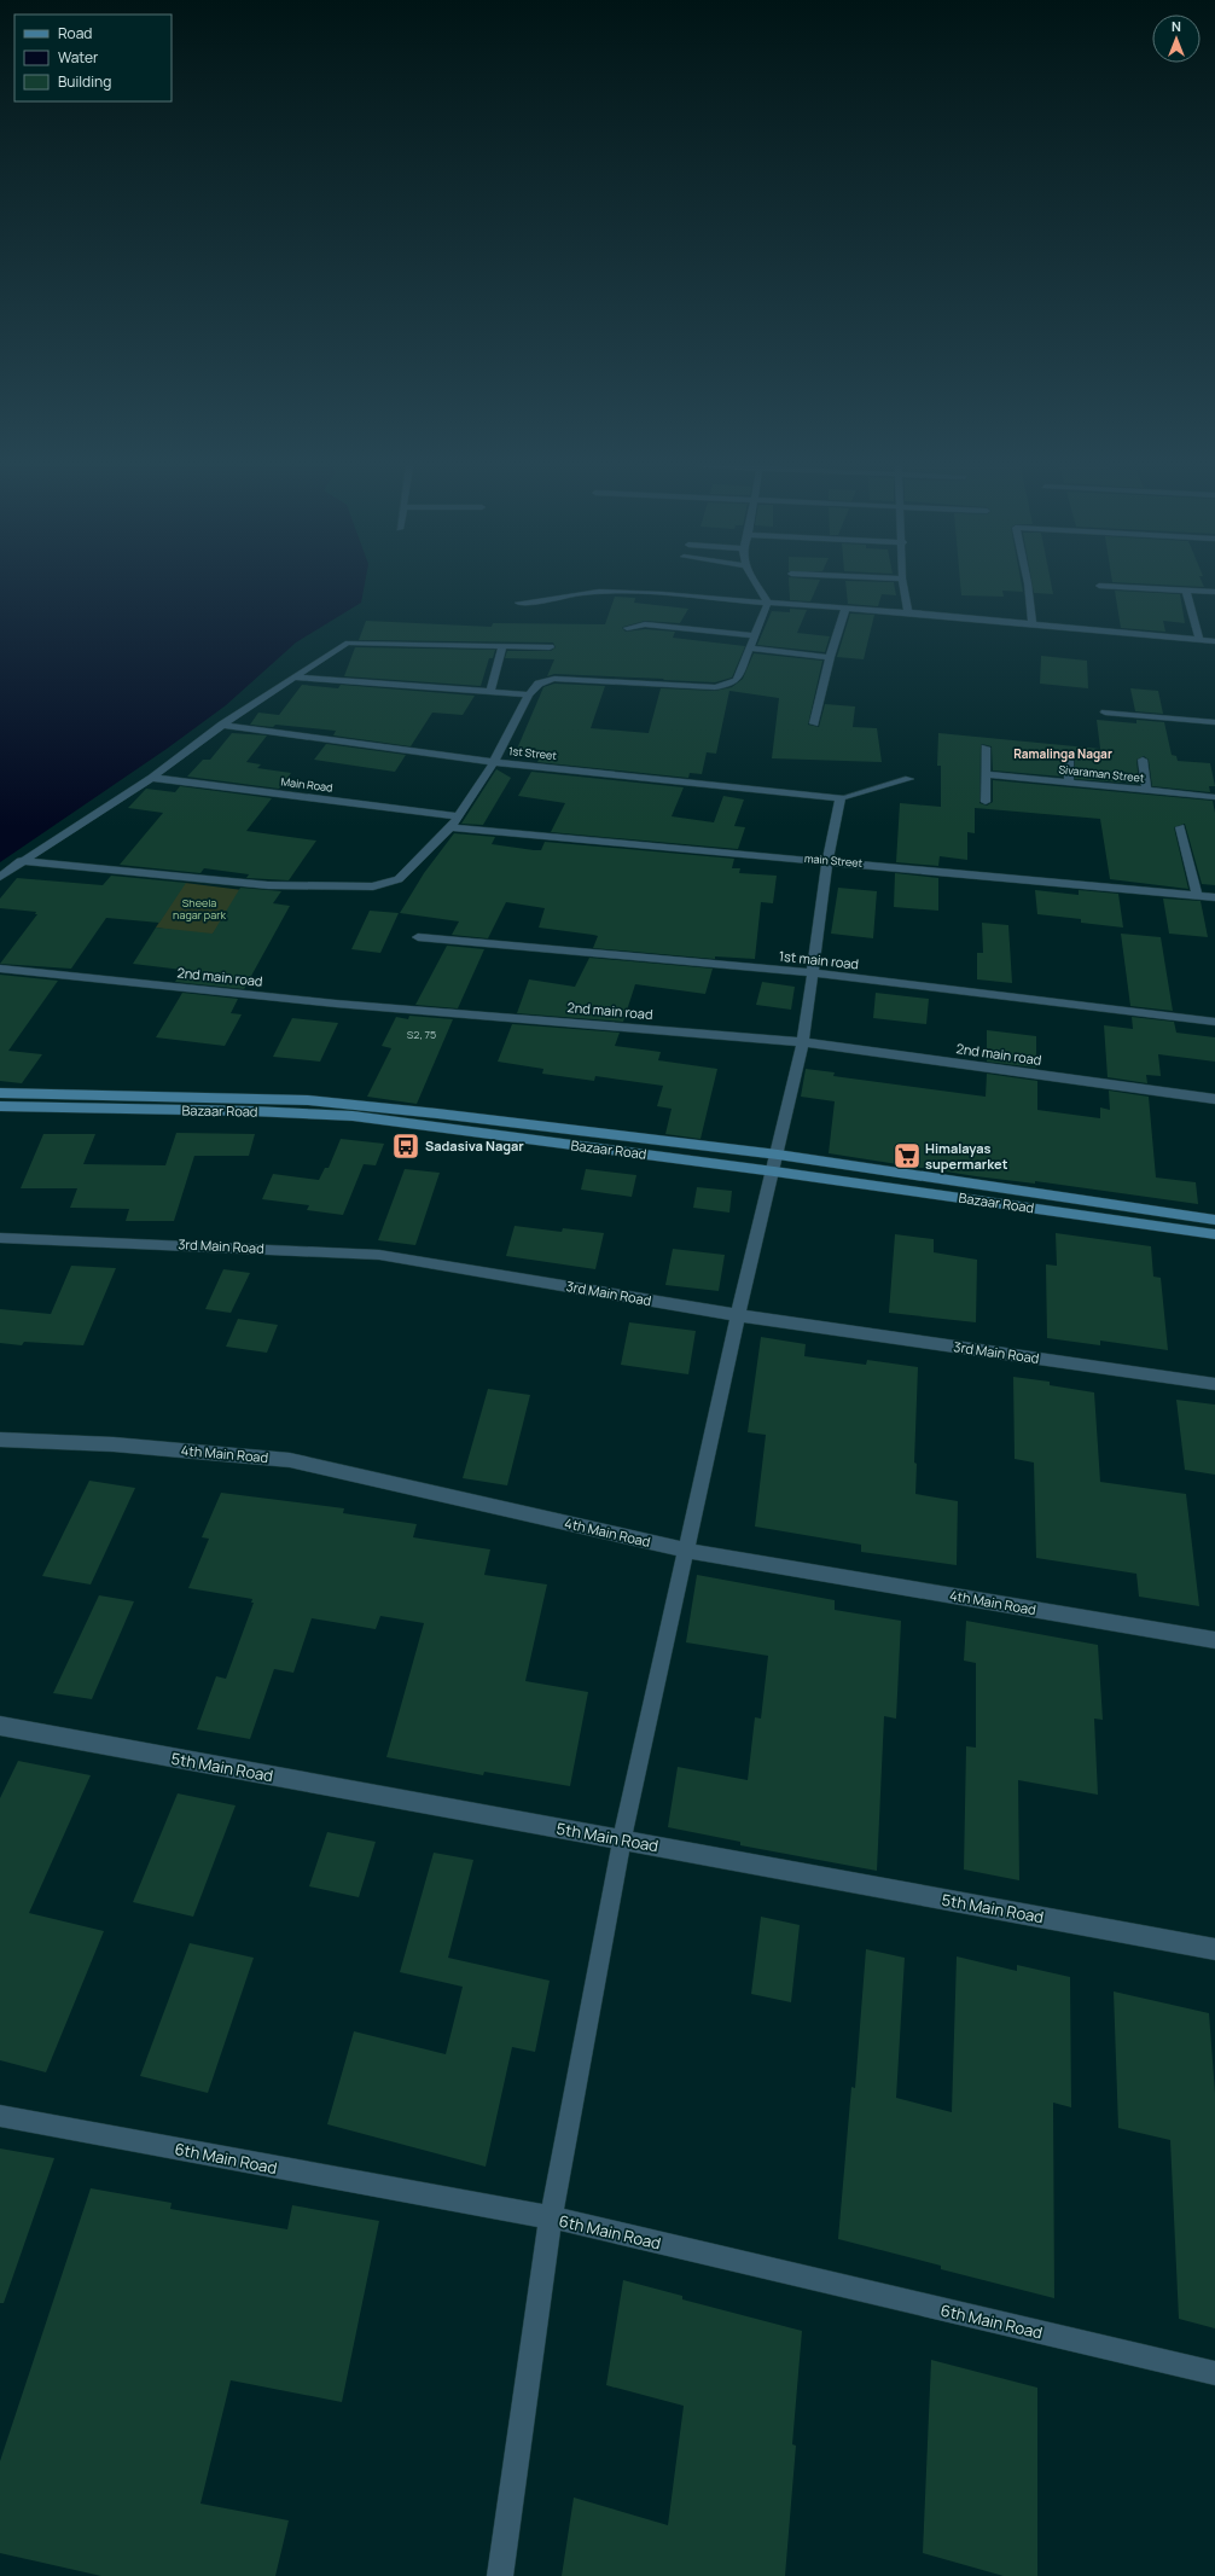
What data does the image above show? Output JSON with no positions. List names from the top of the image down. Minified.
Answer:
{"streets":{"main road":["Bazaar Road"],"street":["1st Street","Sivaraman Street","Main Road","main Street","1st main road","2nd main road","3rd Main Road","4th Main Road","5th Main Road","6th Main Road"]},"districts":["Ramalinga Nagar"],"parks":["Sheela nagar park"],"places":{"bus stop":["Sadasiva Nagar"],"supermarket":["Himalayas supermarket"]},"house_numbers":["S2, 75"],"legend":["Road","Water","Building"],"north":"top"}
